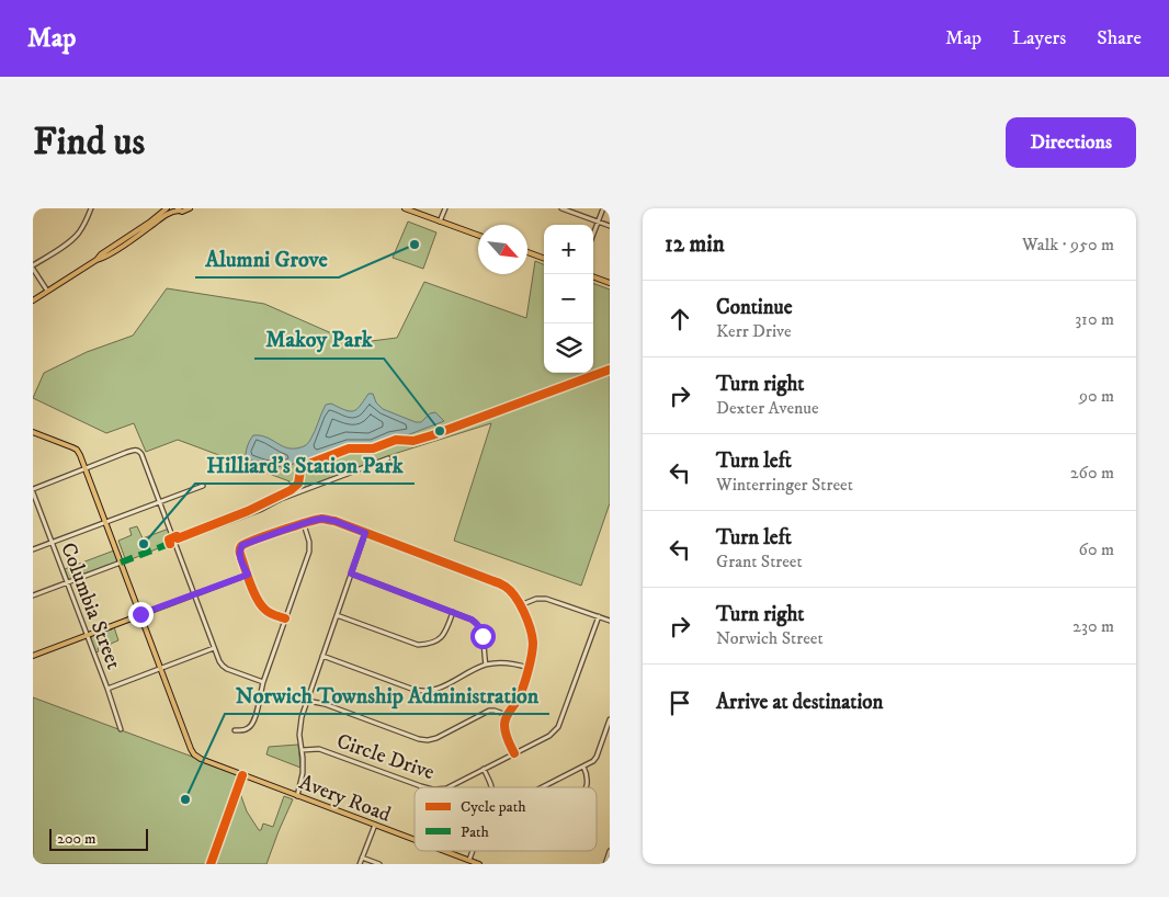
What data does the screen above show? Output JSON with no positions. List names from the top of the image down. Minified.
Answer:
{"streets":{"main road":["Avery Road"],"street":["Columbia Street","Circle Drive"]},"places":["Alumni Grove","Makoy Park","Hilliard's Station Park","Norwich Township Administration"],"legend":["Cycle path","Path"],"scale_bar":"200 m","north":"bottom right","page":{"header":"Map","nav":["Map","Layers","Share"],"buttons":"Directions","title":"Find us","heading":["12 min","Walk · 950 m"],"map_buttons":["+","−"],"list":[["Continue","Kerr Drive","310 m"],["Turn right","Dexter Avenue","90 m"],["Turn left","Winterringer Street","260 m"],["Turn left","Grant Street","60 m"],["Turn right","Norwich Street","230 m"],"Arrive at destination"],"scale":"200 m"}}
